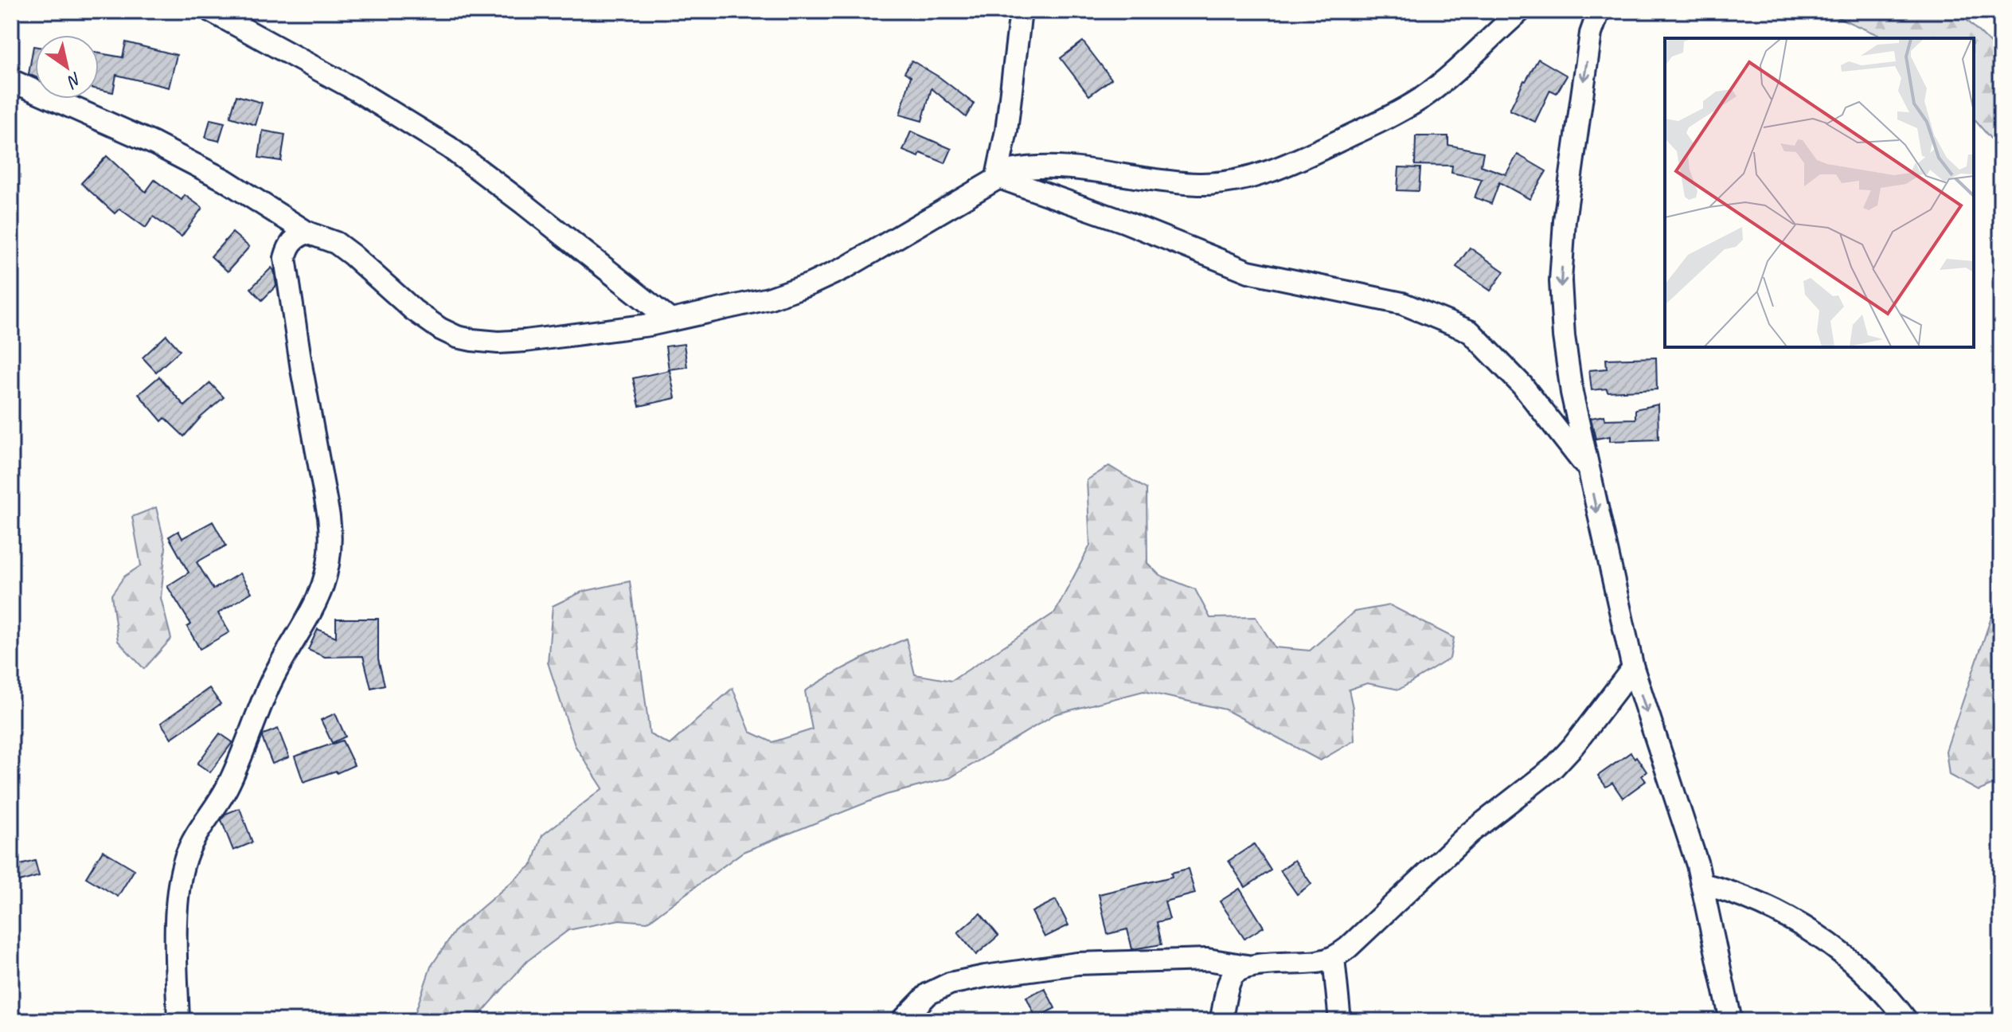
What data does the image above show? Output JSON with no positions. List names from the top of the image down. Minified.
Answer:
{"north":"bottom right"}
